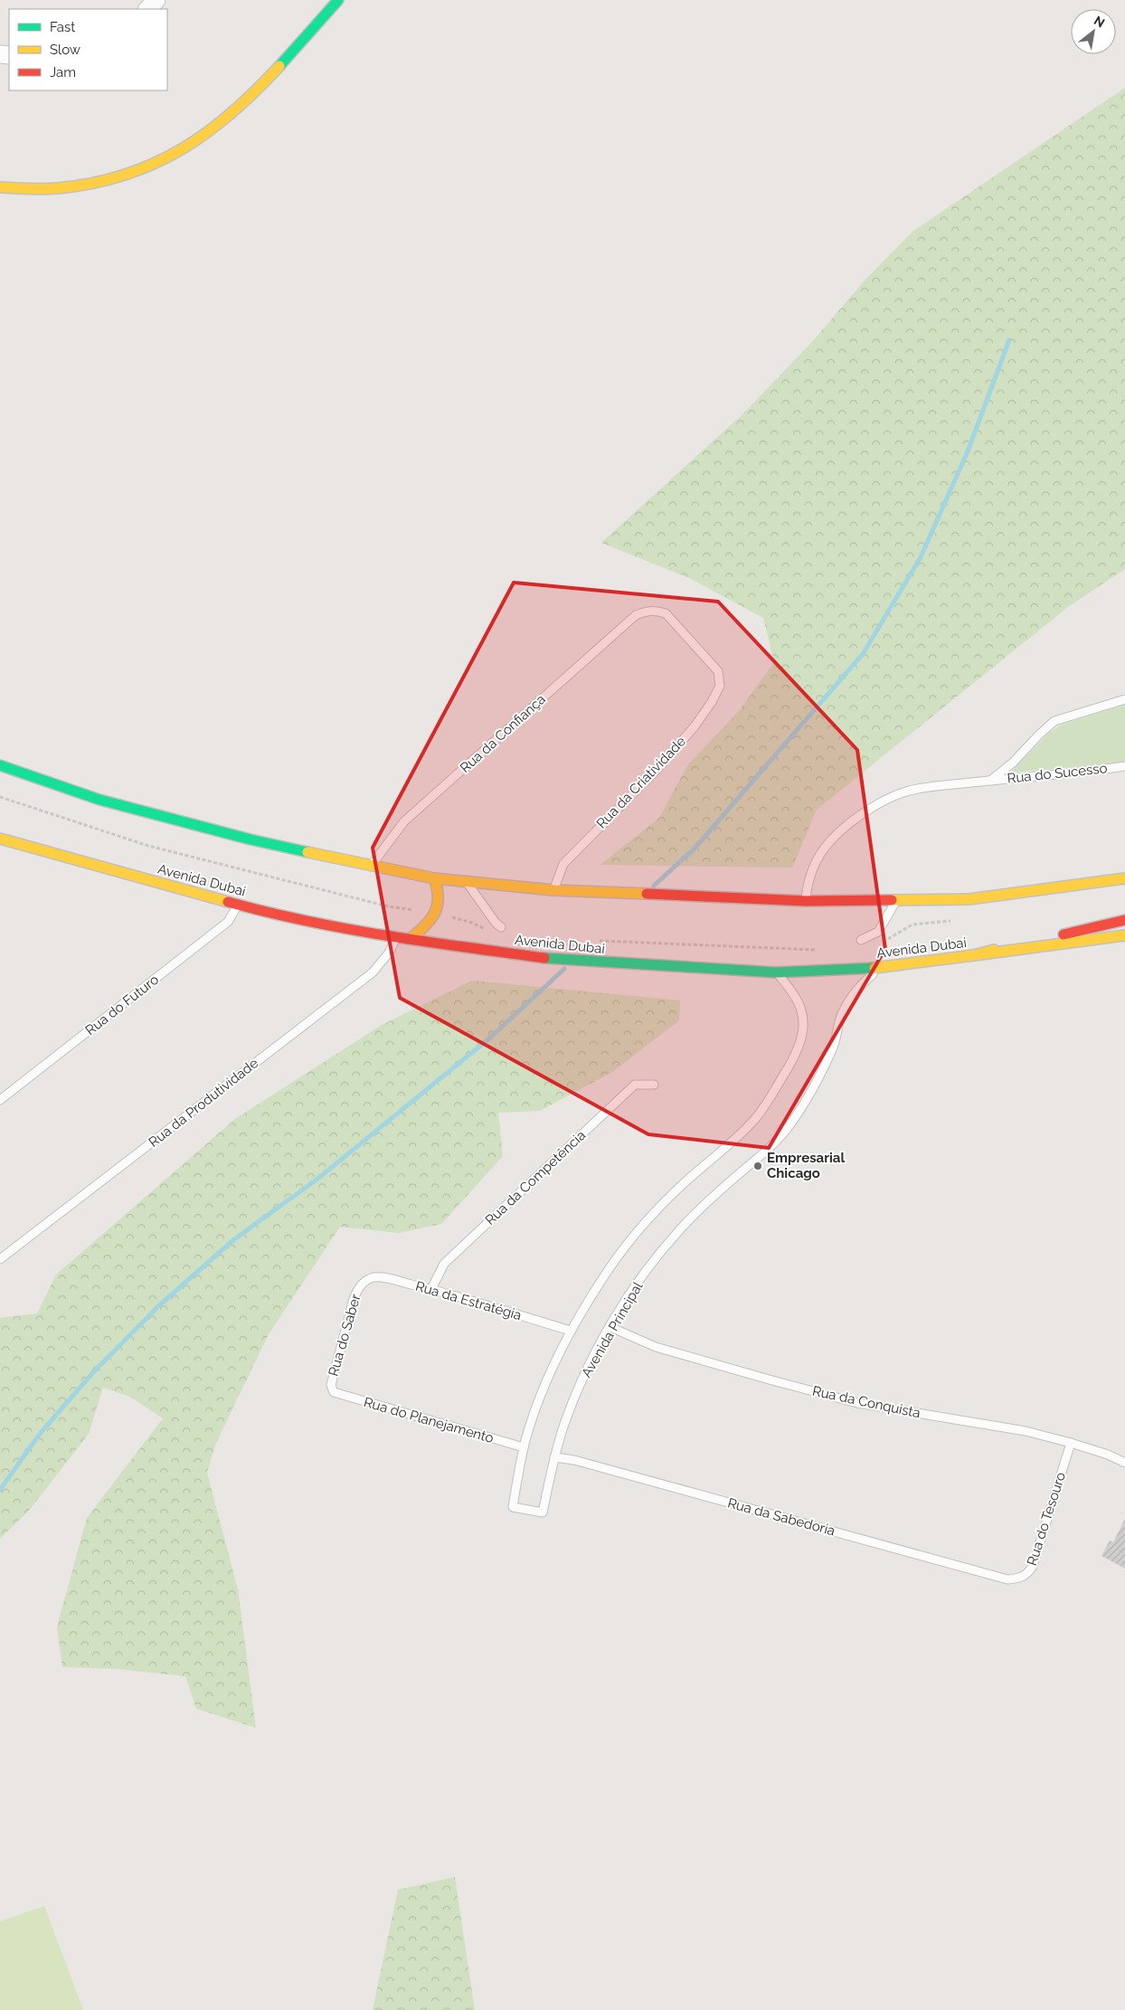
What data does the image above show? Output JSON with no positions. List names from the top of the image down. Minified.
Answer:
{"streets":{"street":["Avenida Dubai"],"lane":["Rua da Confiança","Rua do Sucesso","Rua da Criatividade","Rua do Futuro","Rua da Produtividade","Rua da Competência","Rua da Estratégia","Avenida Principal","Rua do Saber","Rua da Conquista","Rua do Planejamento","Rua da Sabedoria","Rua do Tesouro"]},"crossings":[["Rua da Confiança","Rua da Criatividade"],["Avenida Dubai","Rua do Futuro"],["Avenida Dubai","Rua da Produtividade"],["Avenida Dubai","Avenida Principal"],["Rua da Competência","Rua da Estratégia"],["Rua da Estratégia","Avenida Principal"],["Rua da Estratégia","Rua do Saber"],["Avenida Principal","Rua da Conquista"],["Avenida Principal","Rua do Planejamento"],["Avenida Principal","Rua da Sabedoria"],["Rua do Saber","Rua do Planejamento"],["Rua da Conquista","Rua do Tesouro"],["Rua da Sabedoria","Rua do Tesouro"]],"places":["Empresarial Chicago"],"legend":["Fast","Slow","Jam"],"north":"top right"}
